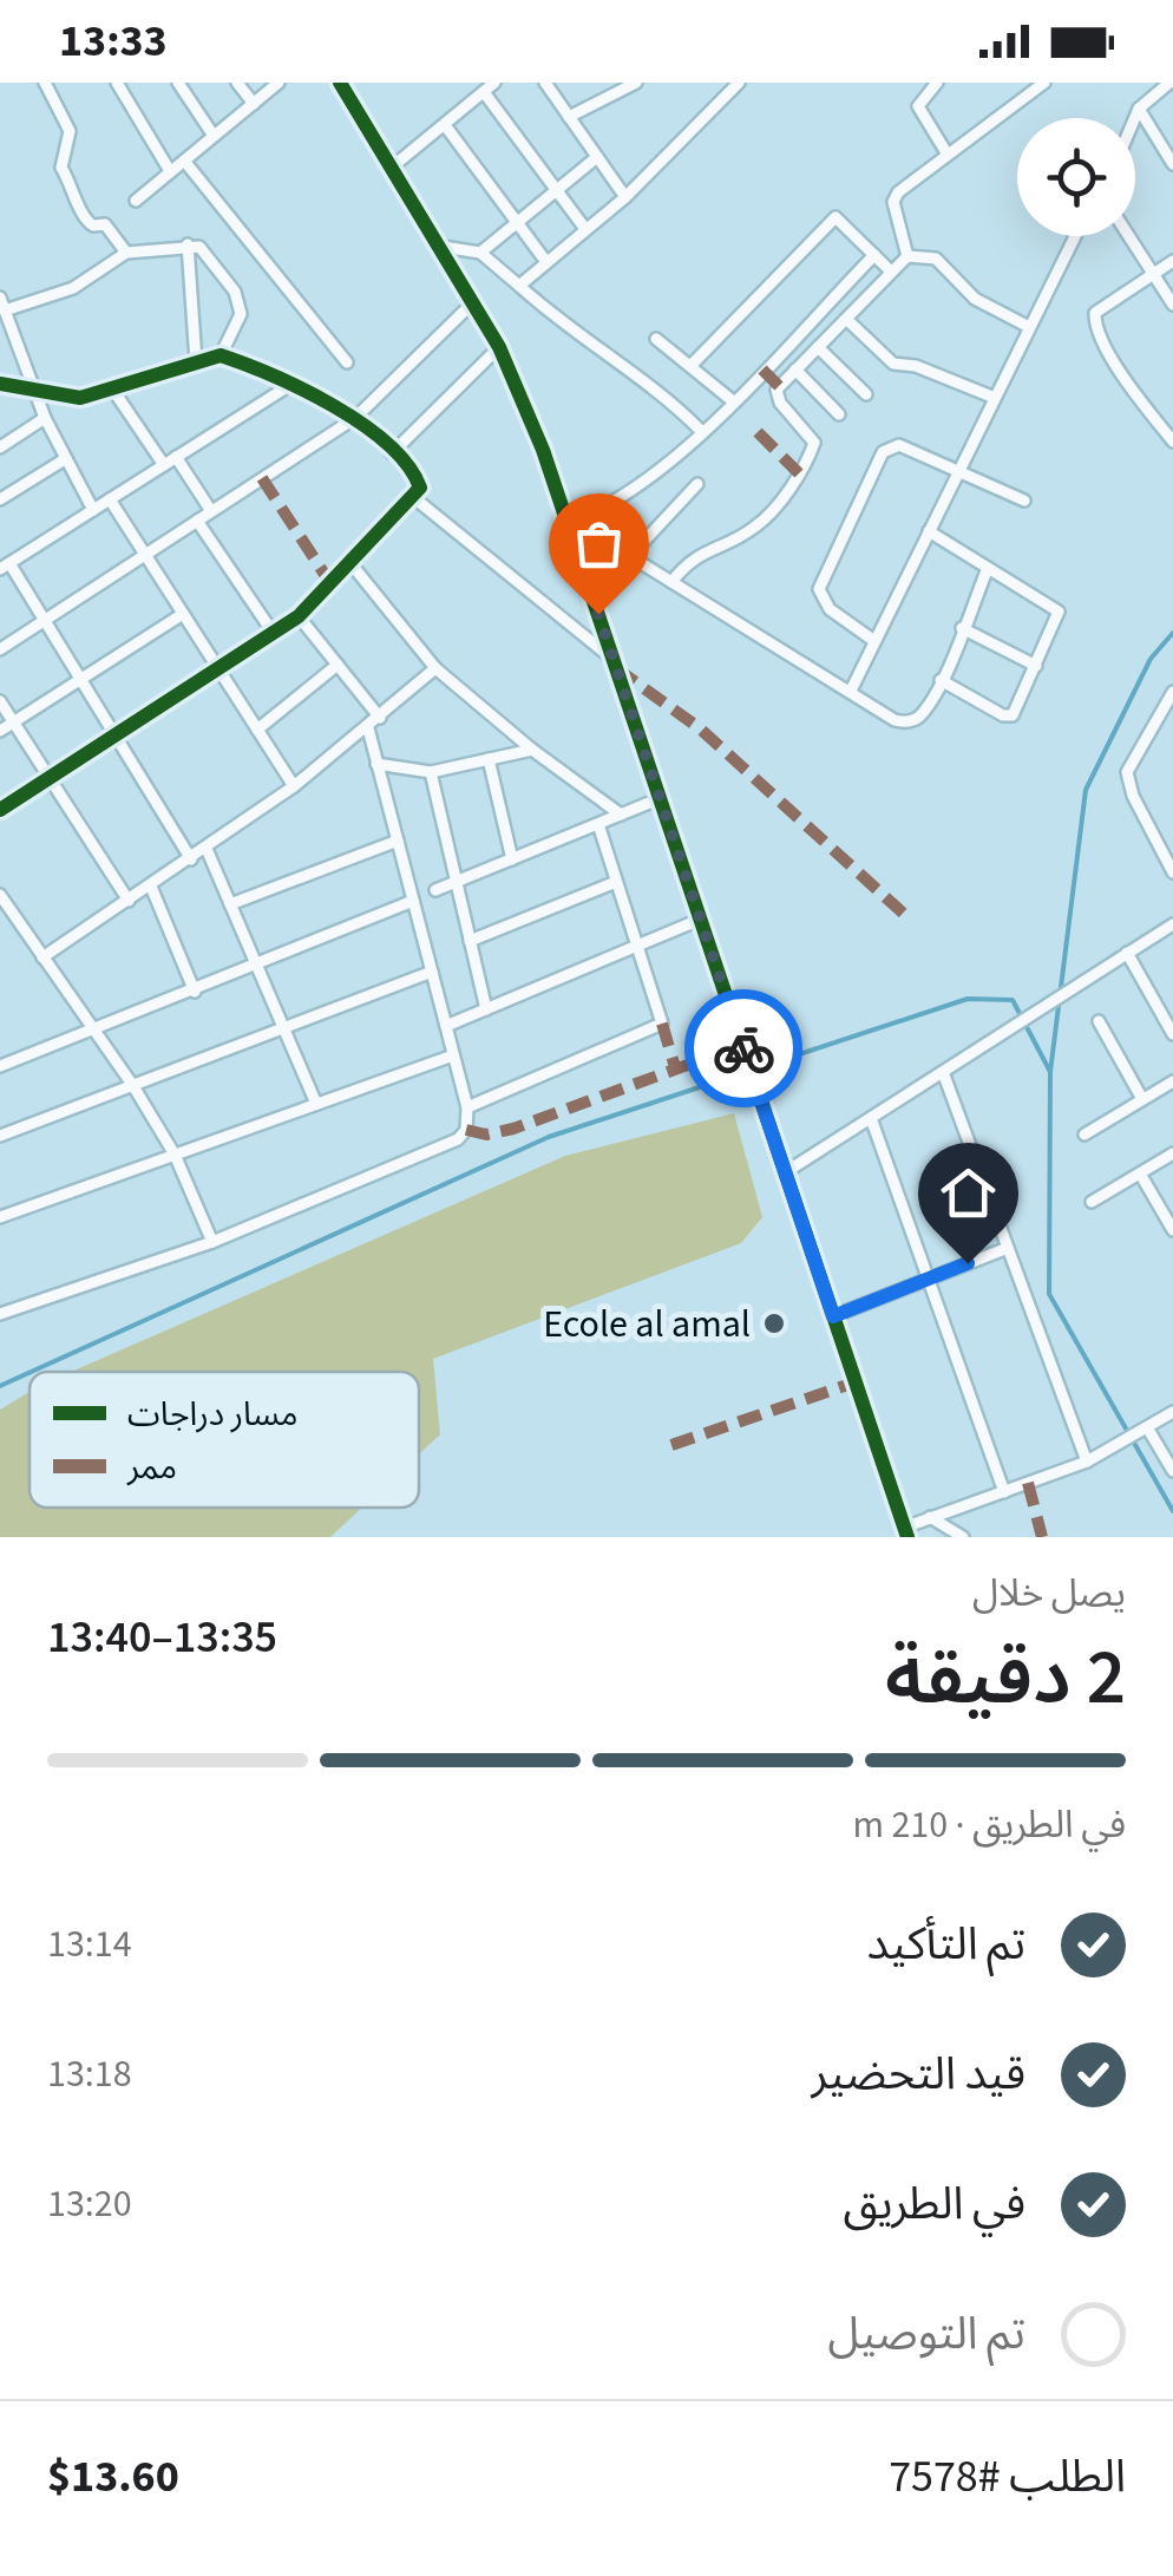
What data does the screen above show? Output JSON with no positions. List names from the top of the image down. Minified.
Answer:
{"places":["Ecole al amal"],"legend":["مسار دراجات","ممر"],"page":{"status":"13:33","heading":["2 دقيقة","يصل خلال","13:35–13:40"],"panel":["الطلب #7578","$13.60"],"bar":"في الطريق · 210 m","list":[["تم التأكيد","13:14"],["قيد التحضير","13:18"],["في الطريق","13:20"],"تم التوصيل"]}}
